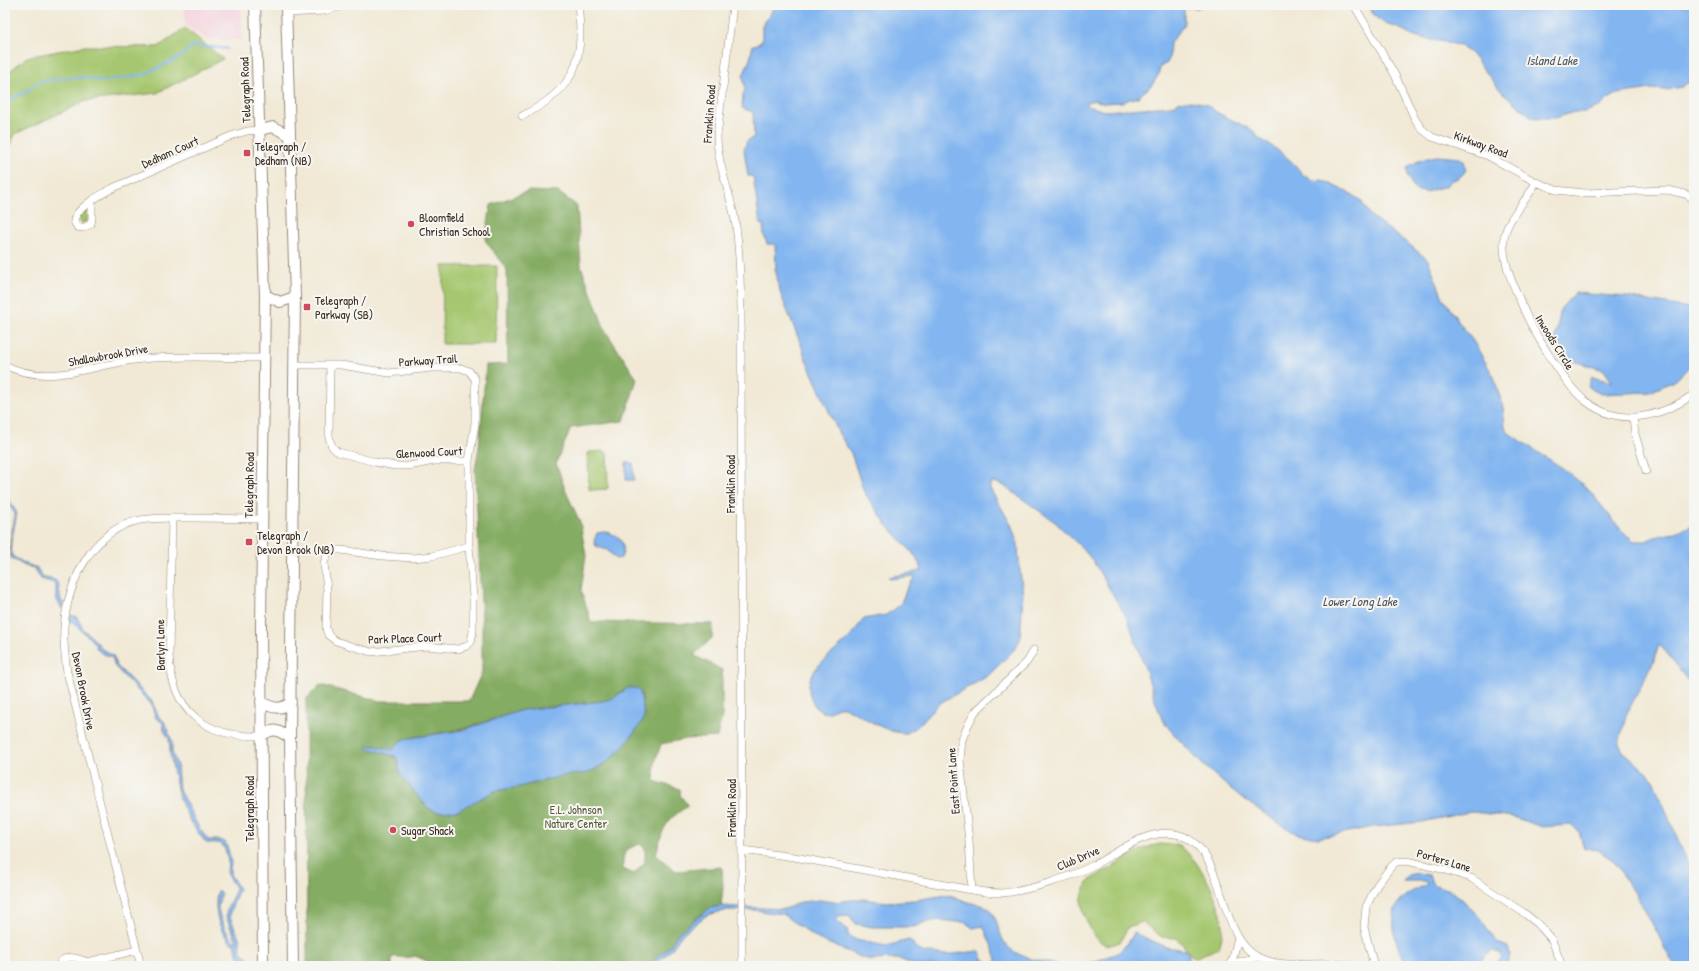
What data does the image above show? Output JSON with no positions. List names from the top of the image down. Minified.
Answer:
{"streets":{"highway":["Telegraph Road"],"street":["Franklin Road","Kirkway Road","Dedham Court","Inwoods Circle","Shallowbrook Drive","Parkway Trail","Glenwood Court","Park Place Court","Barlyn Lane","Devon Brook Drive","East Point Lane","Club Drive","Porters Lane"]},"crossings":[["Telegraph Road","Dedham Court"],["Telegraph Road","Shallowbrook Drive"],["Telegraph Road","Barlyn Lane"],["Telegraph Road","Devon Brook Drive"],["Franklin Road","Club Drive"],["Kirkway Road","Inwoods Circle"],["Parkway Trail","Glenwood Court"],["Parkway Trail","Park Place Court"],["Glenwood Court","Park Place Court"],["Barlyn Lane","Devon Brook Drive"],["East Point Lane","Club Drive"]],"water":["Island Lake","Lower Long Lake"],"parks":["E.L. Johnson Nature Center"],"places":{"transit":["Telegraph / Dedham (NB)","Telegraph / Parkway (SB)","Telegraph / Devon Brook (NB)"],"other":["Bloomfield Christian School","Sugar Shack"]}}
